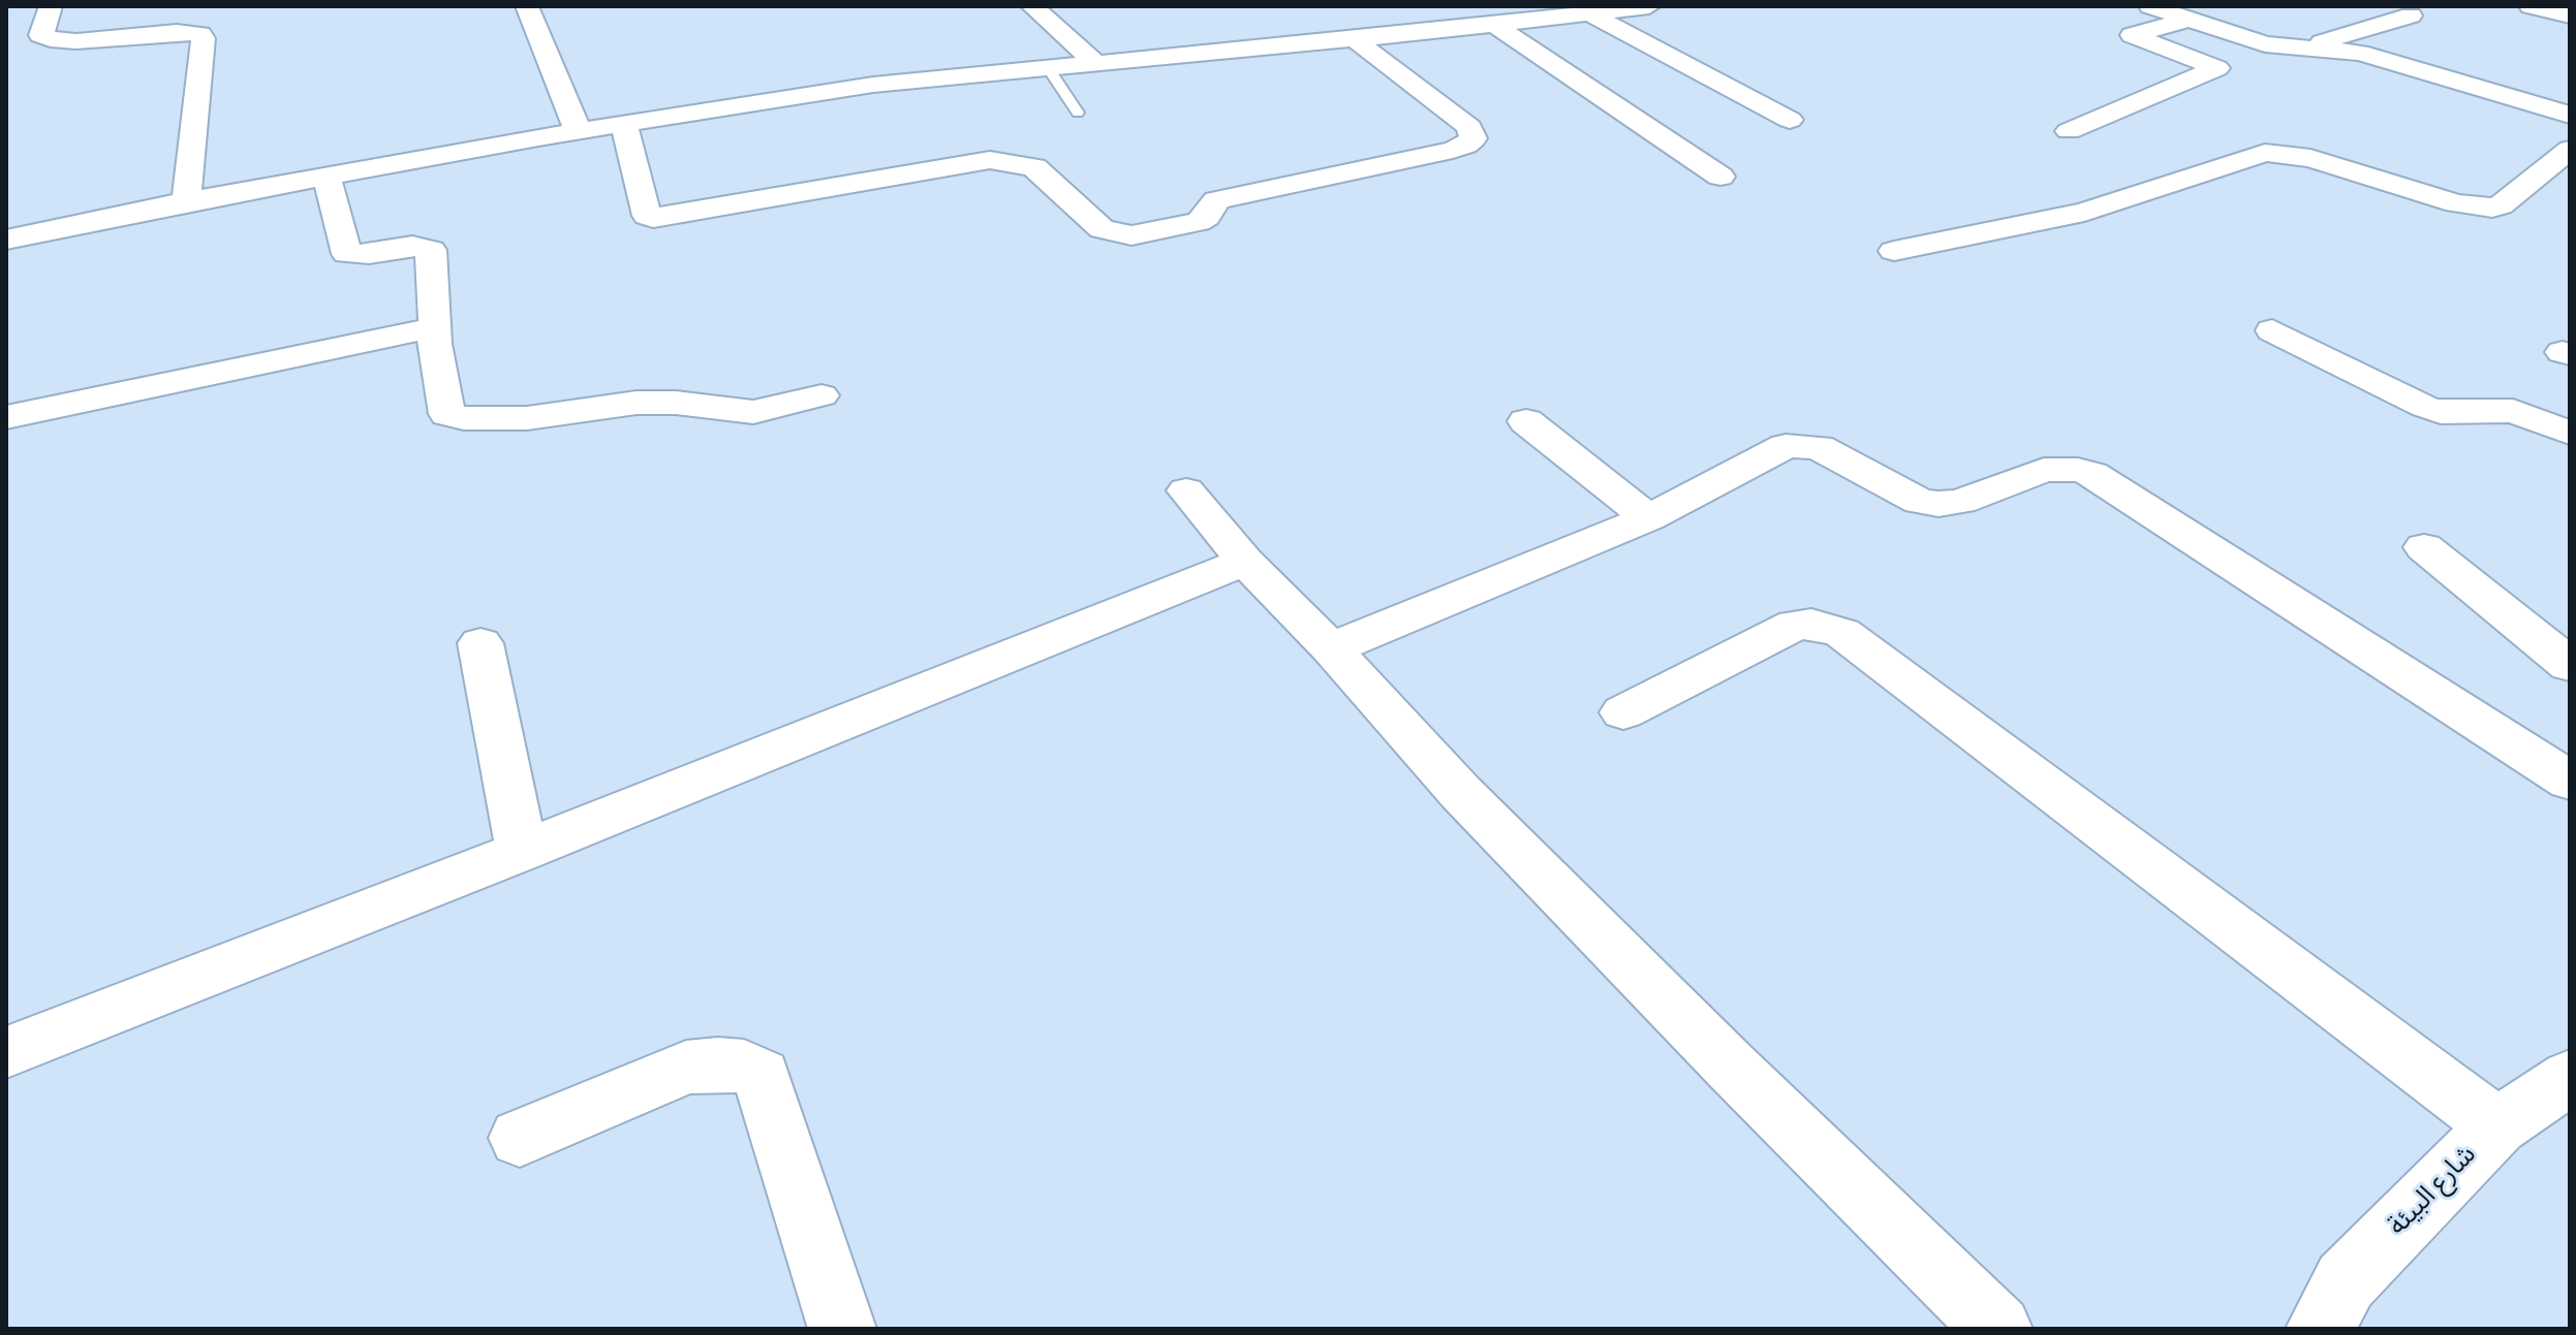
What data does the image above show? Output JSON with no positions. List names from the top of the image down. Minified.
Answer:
{"streets":{"street":["شارع البيئة"]}}
